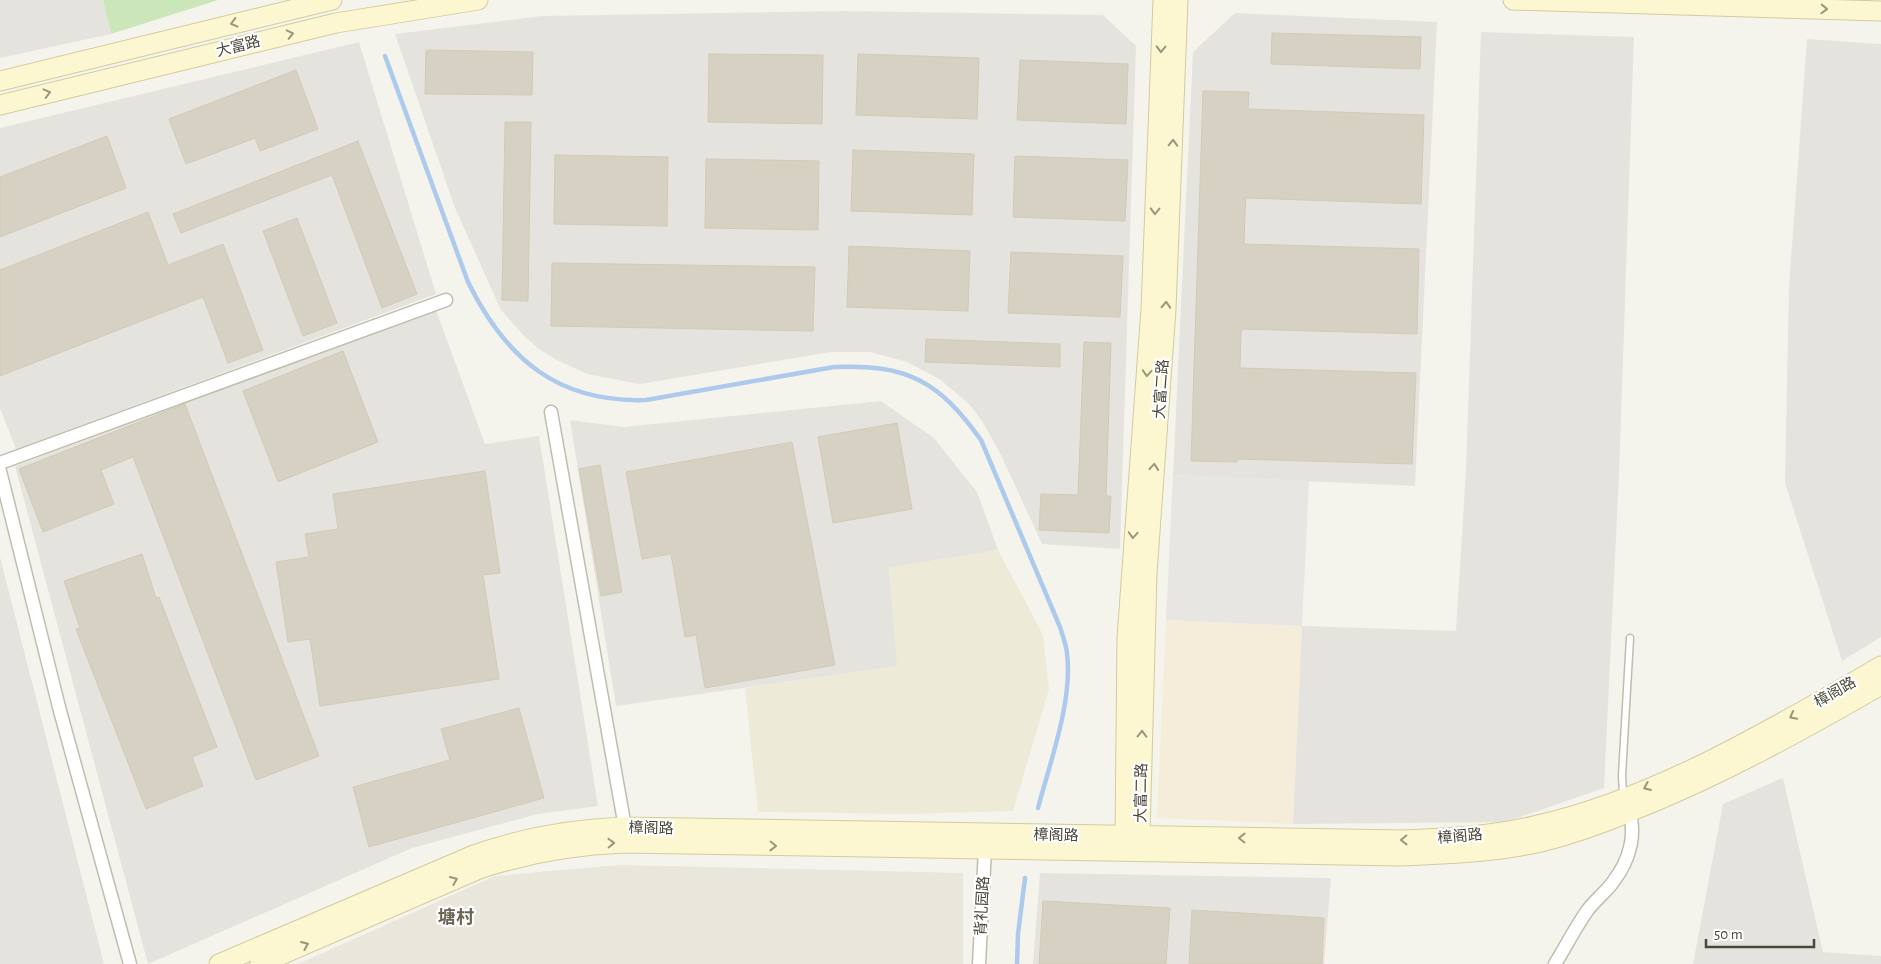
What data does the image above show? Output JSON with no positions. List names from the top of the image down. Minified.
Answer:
{"streets":{"main road":["大富路","大富二路","樟阁路"],"street":["背礼园路"]},"crossings":[["大富二路","樟阁路"],["樟阁路","背礼园路"]],"districts":["塘村"],"scale_bar":"50 m"}
